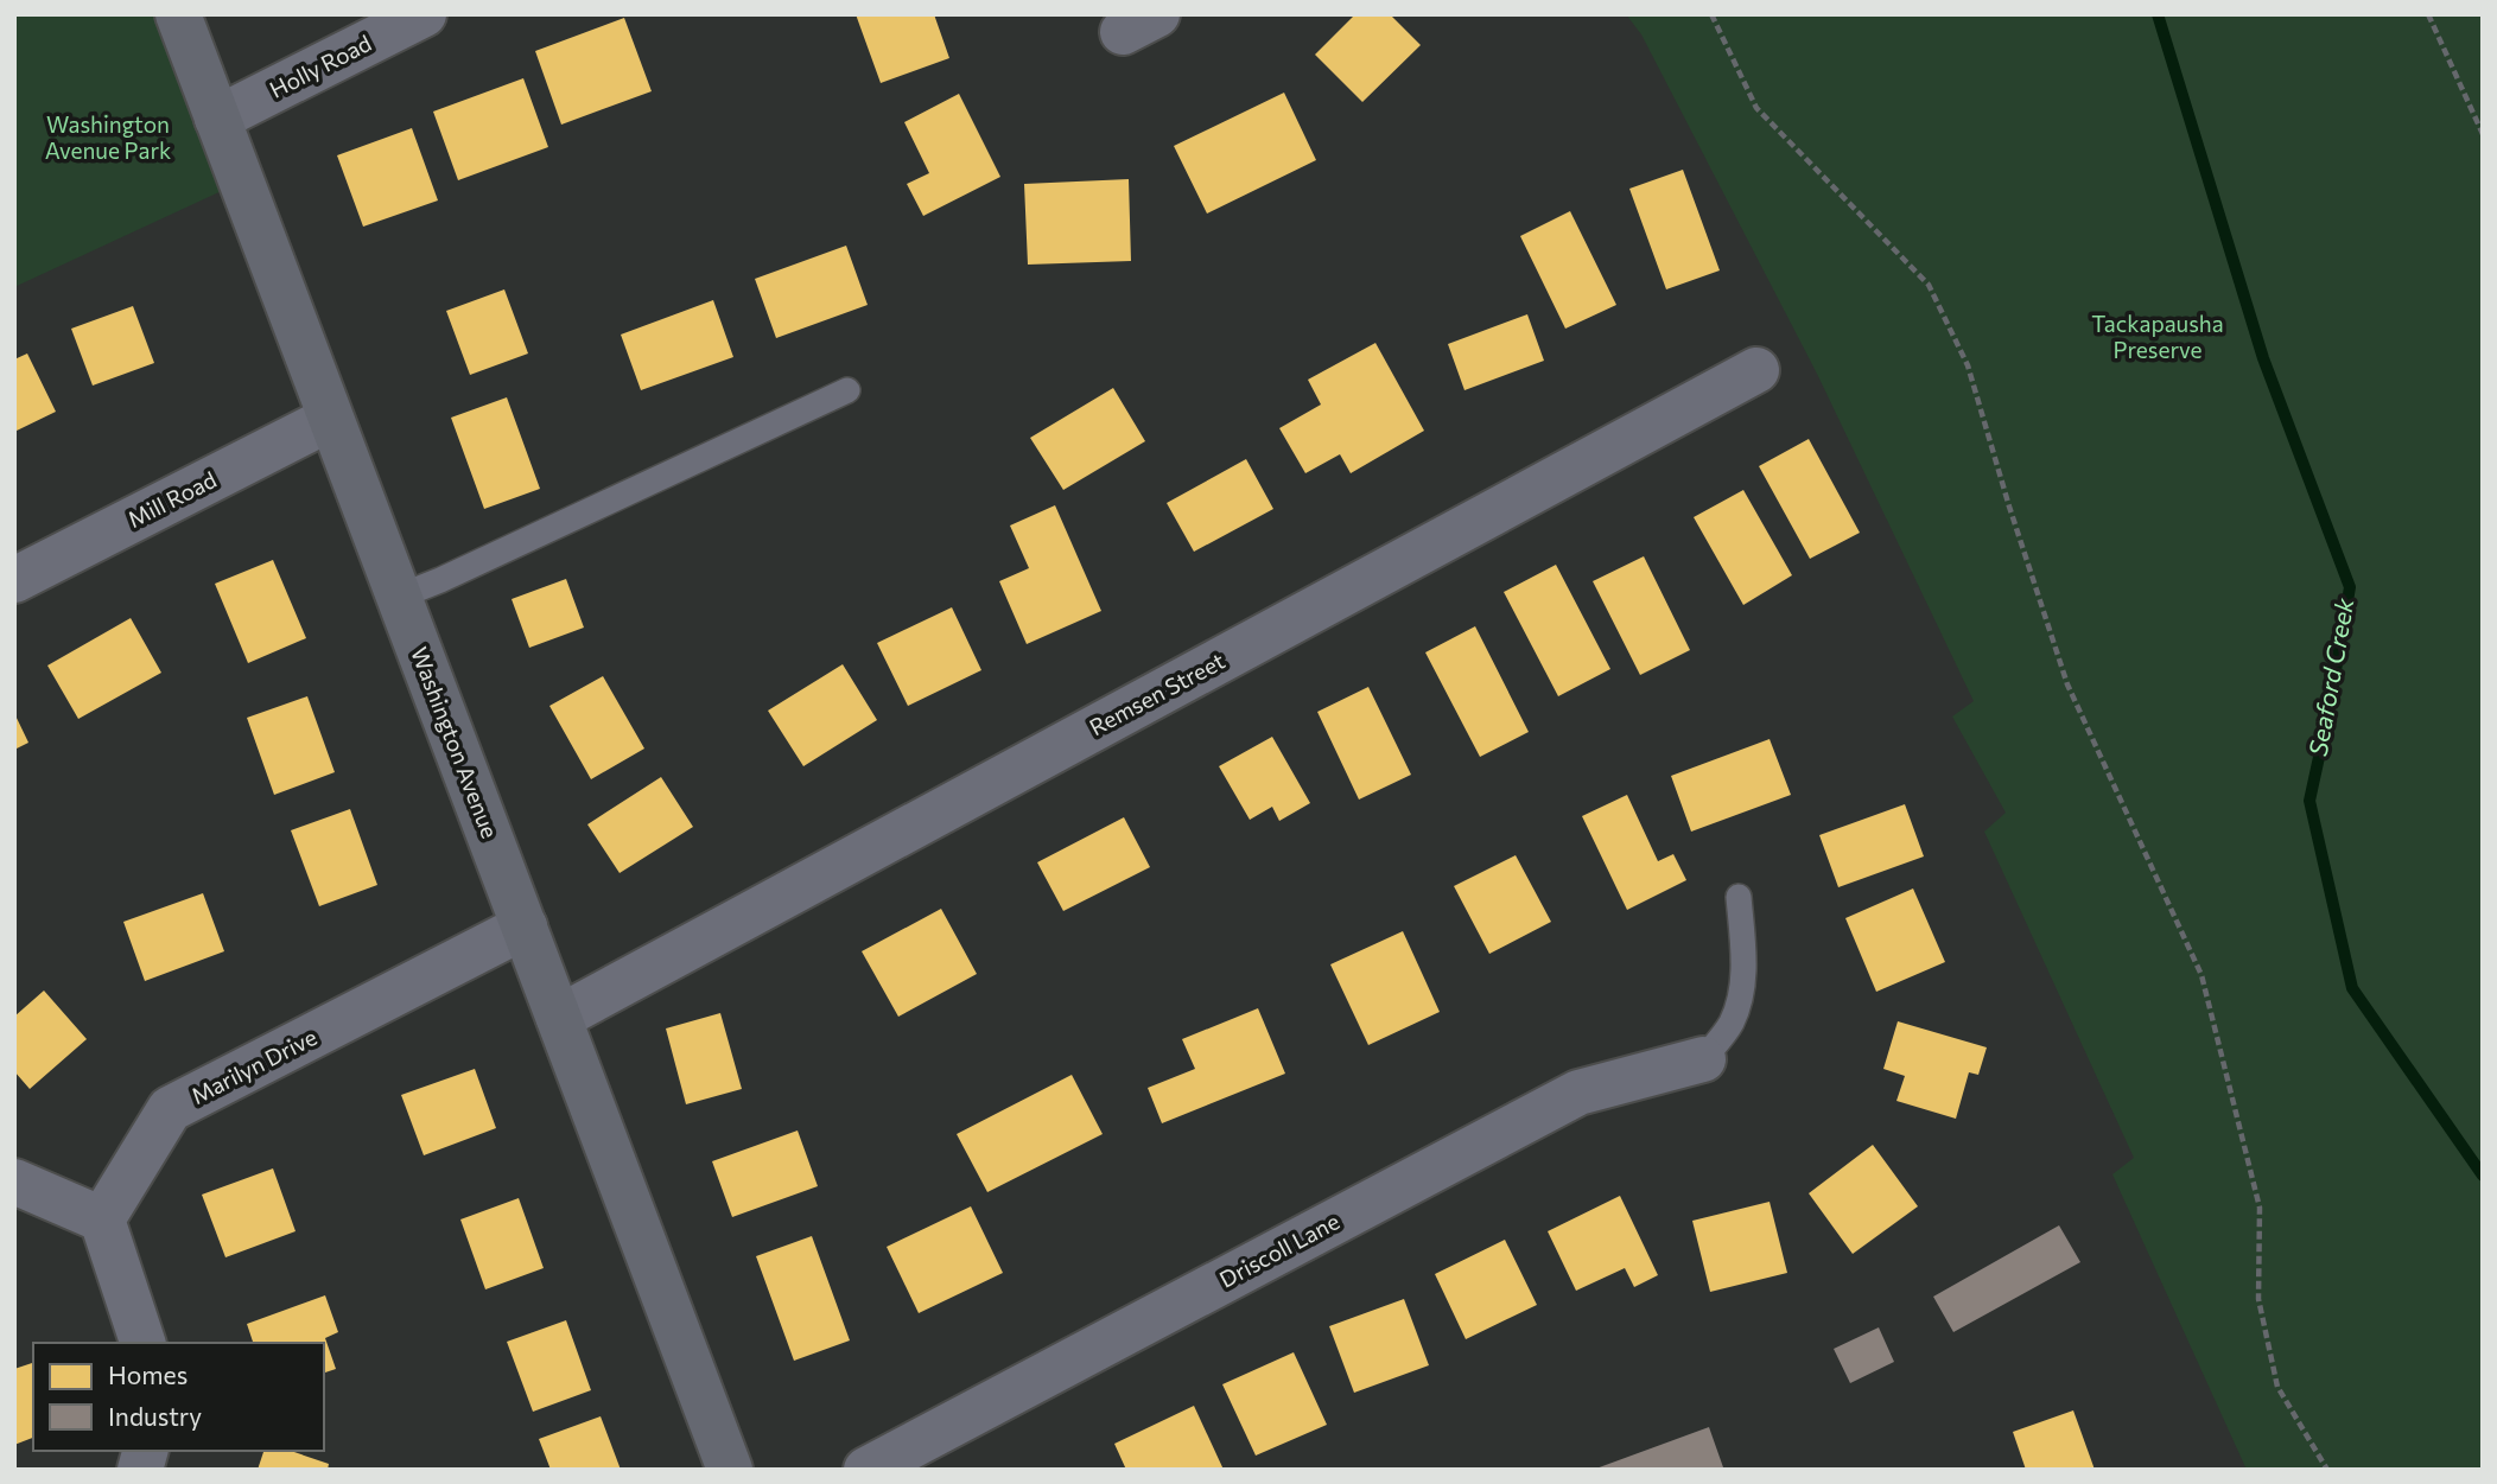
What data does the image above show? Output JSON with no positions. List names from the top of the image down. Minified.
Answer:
{"streets":{"street":["Holly Road","Mill Road","Remsen Street","Washington Avenue","Marilyn Drive","Driscoll Lane"]},"crossings":[["Holly Road","Washington Avenue"],["Mill Road","Washington Avenue"],["Remsen Street","Washington Avenue"],["Washington Avenue","Marilyn Drive"]],"water":["Seaford Creek"],"parks":["Washington Avenue Park","Tackapausha Preserve"],"legend":["Homes","Industry"]}
